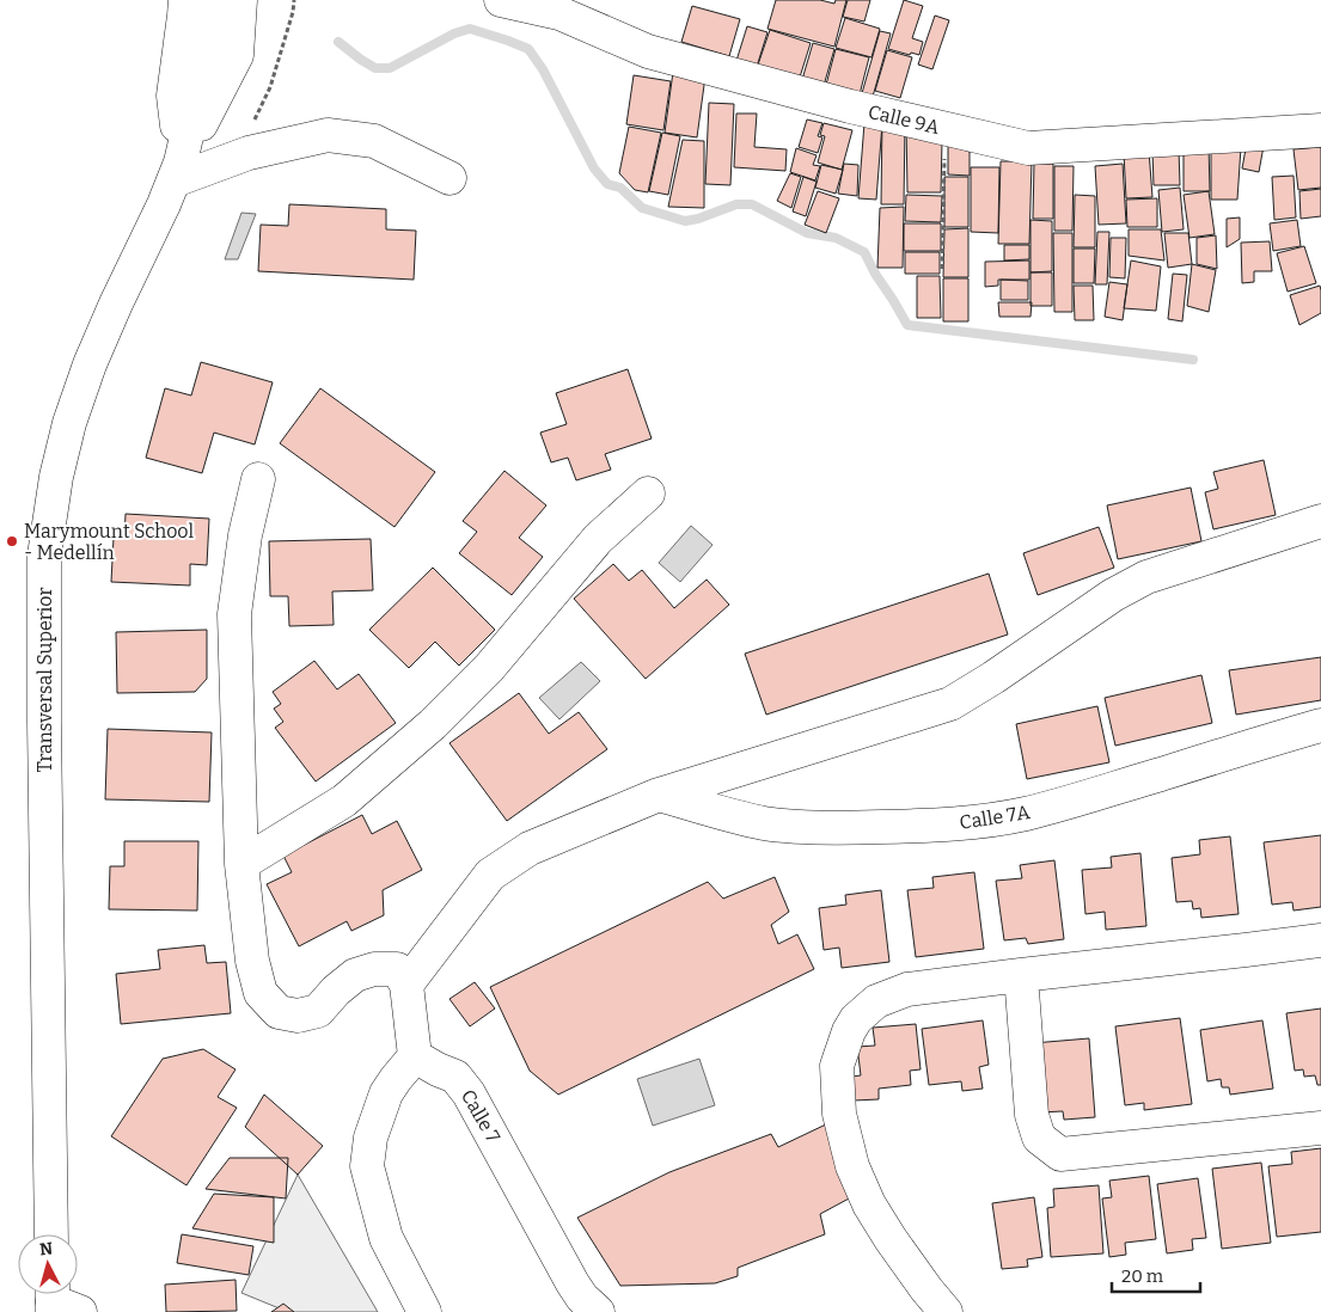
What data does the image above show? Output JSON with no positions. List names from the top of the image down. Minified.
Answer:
{"streets":{"street":["Calle 9A","Transversal Superior","Calle 7A","Calle 7"]},"places":["Marymount School - Medellín"],"scale_bar":"20 m","north":"top"}
